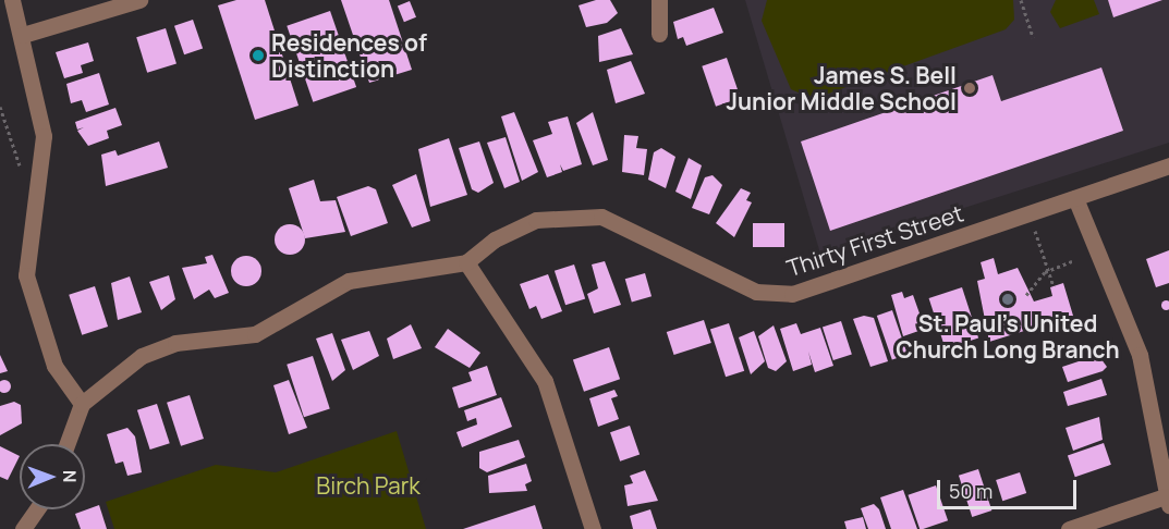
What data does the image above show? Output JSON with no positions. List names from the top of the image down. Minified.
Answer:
{"streets":{"street":["Thirty First Street"]},"parks":["Birch Park"],"places":["Residences of Distinction","James S. Bell Junior Middle School","St. Paul's United Church Long Branch"],"scale_bar":"50 m","north":"right"}
